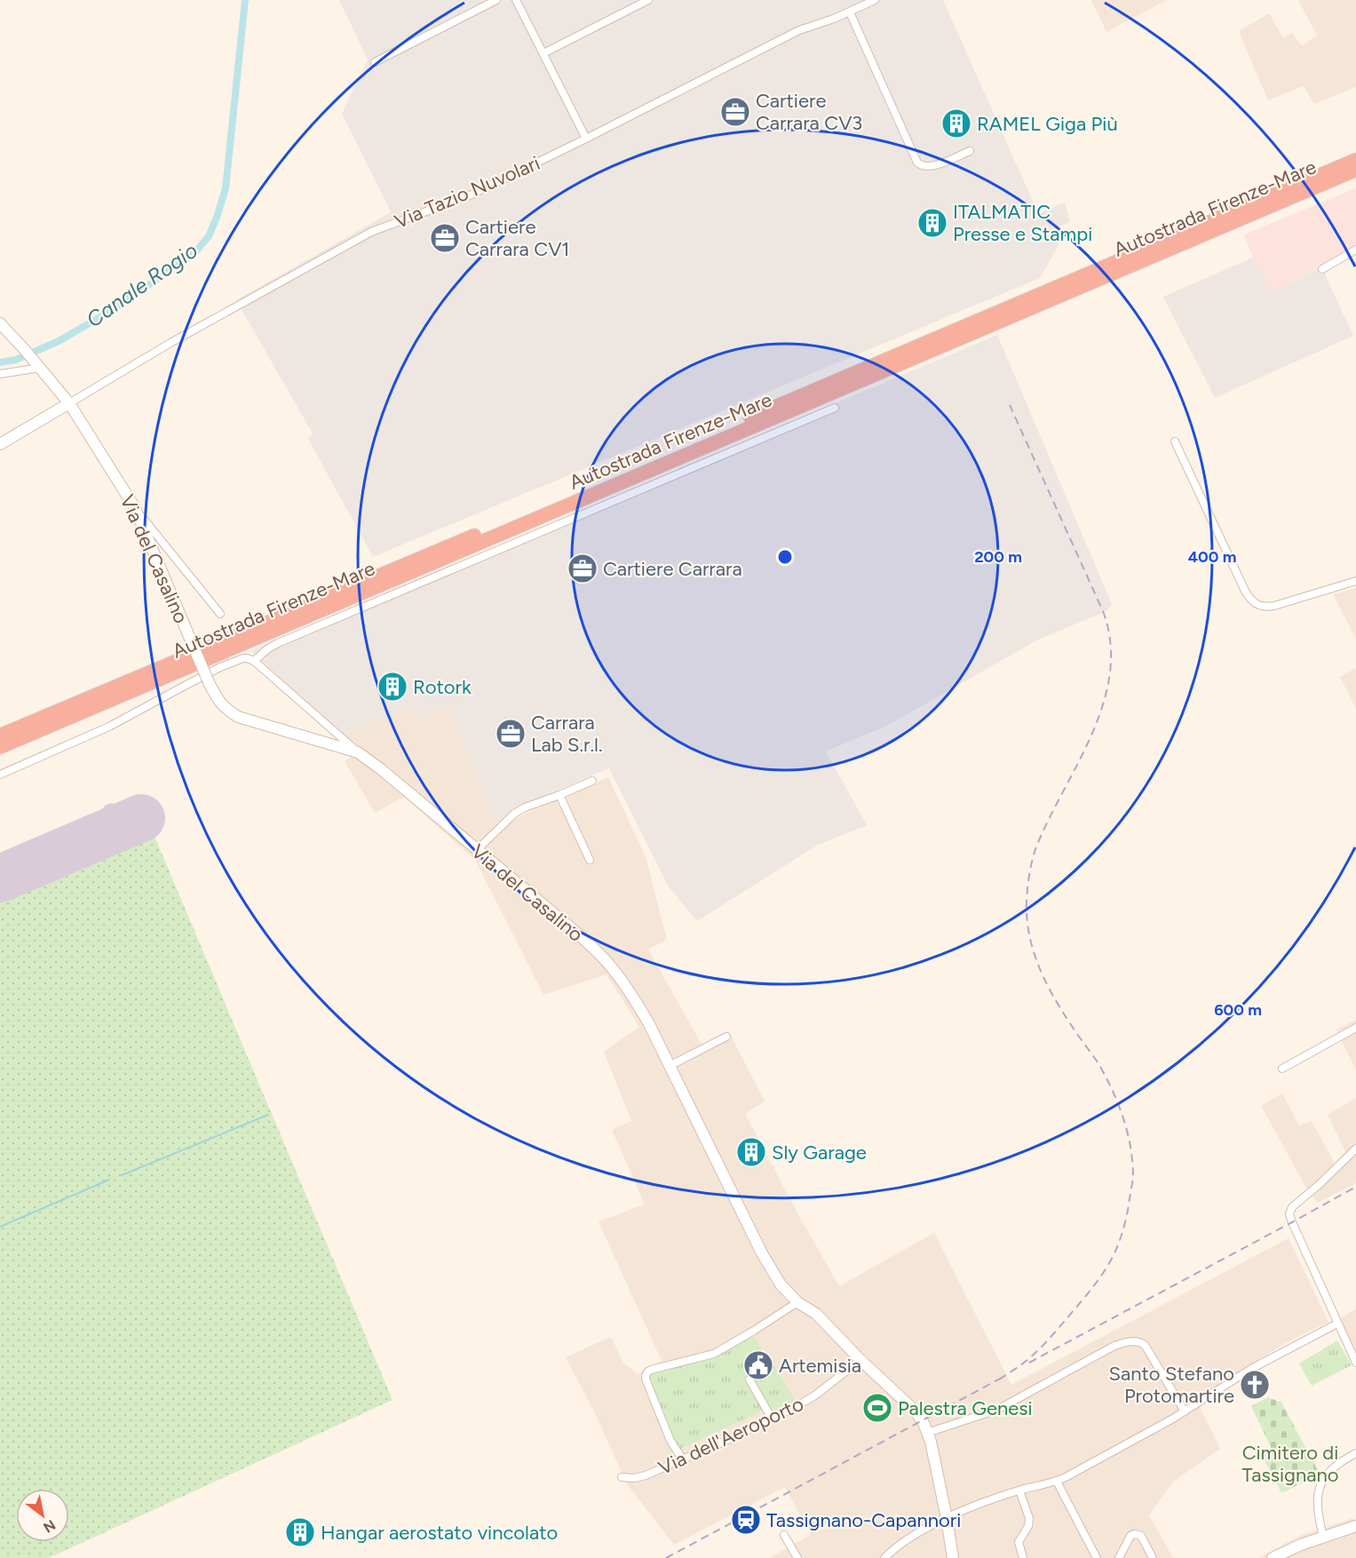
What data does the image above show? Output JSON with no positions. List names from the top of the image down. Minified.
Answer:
{"streets":{"highway":["Autostrada Firenze-Mare"],"street":["Via Tazio Nuvolari","Via del Casalino","Via dell'Aeroporto"]},"crossings":[["Via Tazio Nuvolari","Via del Casalino"],["Via del Casalino","Via dell'Aeroporto"]],"water":["Canale Rogio"],"parks":["Cimitero di Tassignano"],"places":{"office":["Cartiere Carrara CV3","Cartiere Carrara CV1","Cartiere Carrara","Carrara Lab S.r.l."],"building":["RAMEL Giga Più","ITALMATIC Presse e Stampi","Rotork","Sly Garage","Hangar aerostato vincolato"],"public building":["Artemisia"],"church":["Santo Stefano Protomartire"],"sports":["Palestra Genesi"],"station":["Tassignano-Capannori"]},"north":"bottom right","rings":["200 m","400 m","600 m"]}
